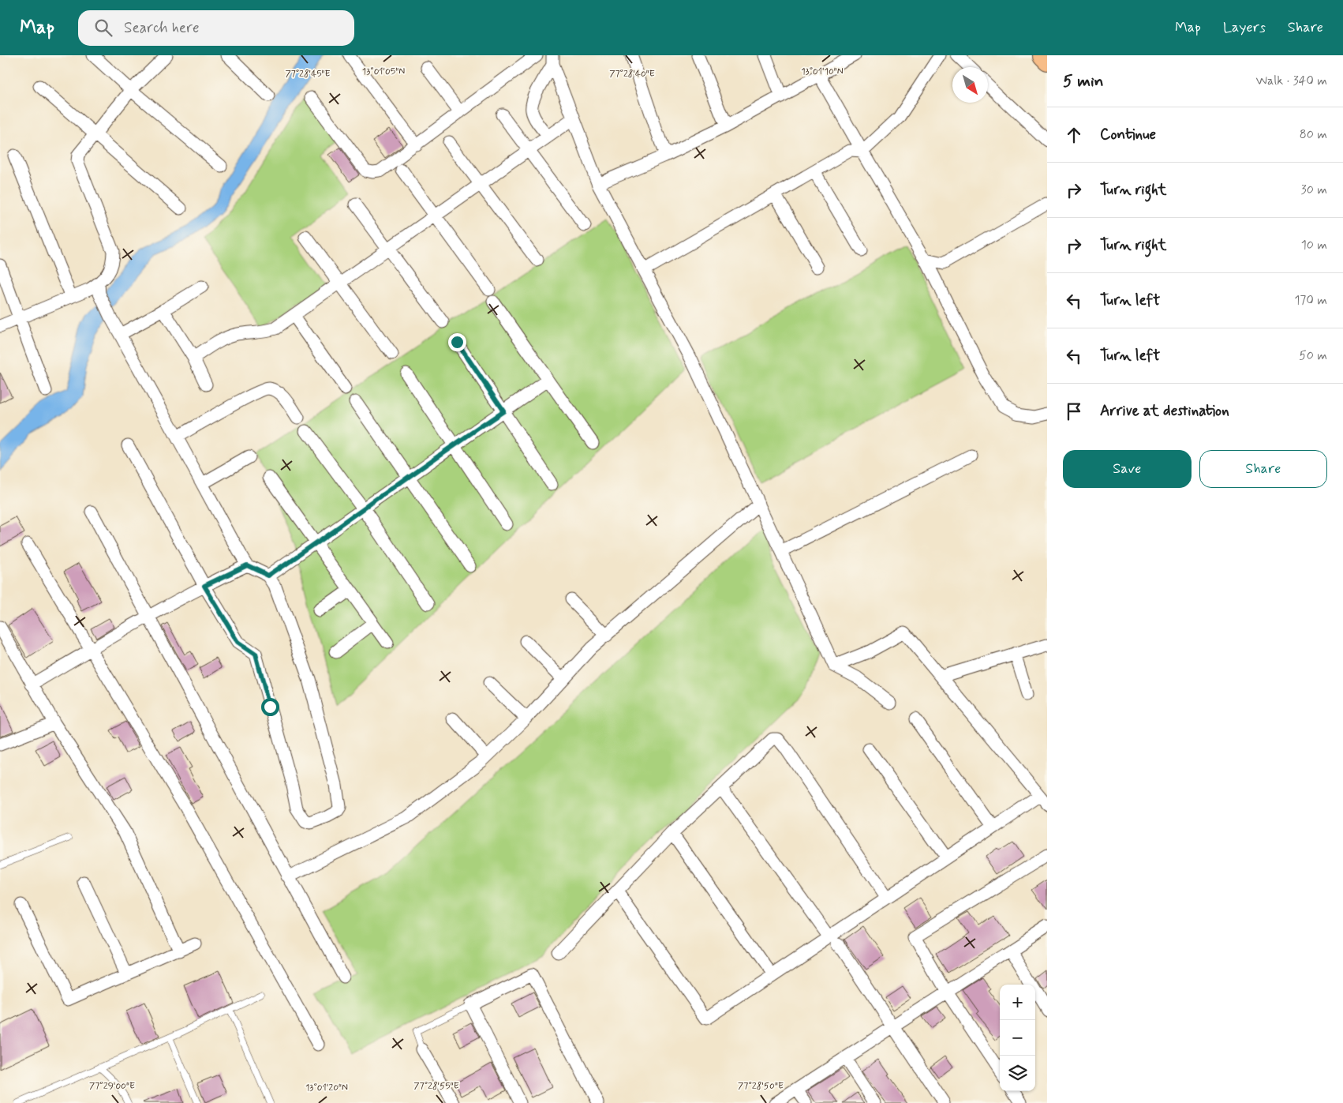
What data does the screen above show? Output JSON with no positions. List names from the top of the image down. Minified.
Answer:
{"north":"bottom right","page":{"header":"Map","search":"Search here","nav":["Map","Layers","Share"],"heading":["5 min","Walk · 340 m"],"list":[["Continue","80 m"],["Turn right","30 m"],["Turn right","10 m"],["Turn left","170 m"],["Turn left","50 m"],"Arrive at destination"],"buttons":["Save","Share"],"map_buttons":["+","−"]},"coordinates":["13°01'05\"N","13°01'10\"N","77°28'40\"E","77°28'45\"E","77°29'00\"E","77°28'55\"E","77°28'50\"E","13°01'20\"N"]}
